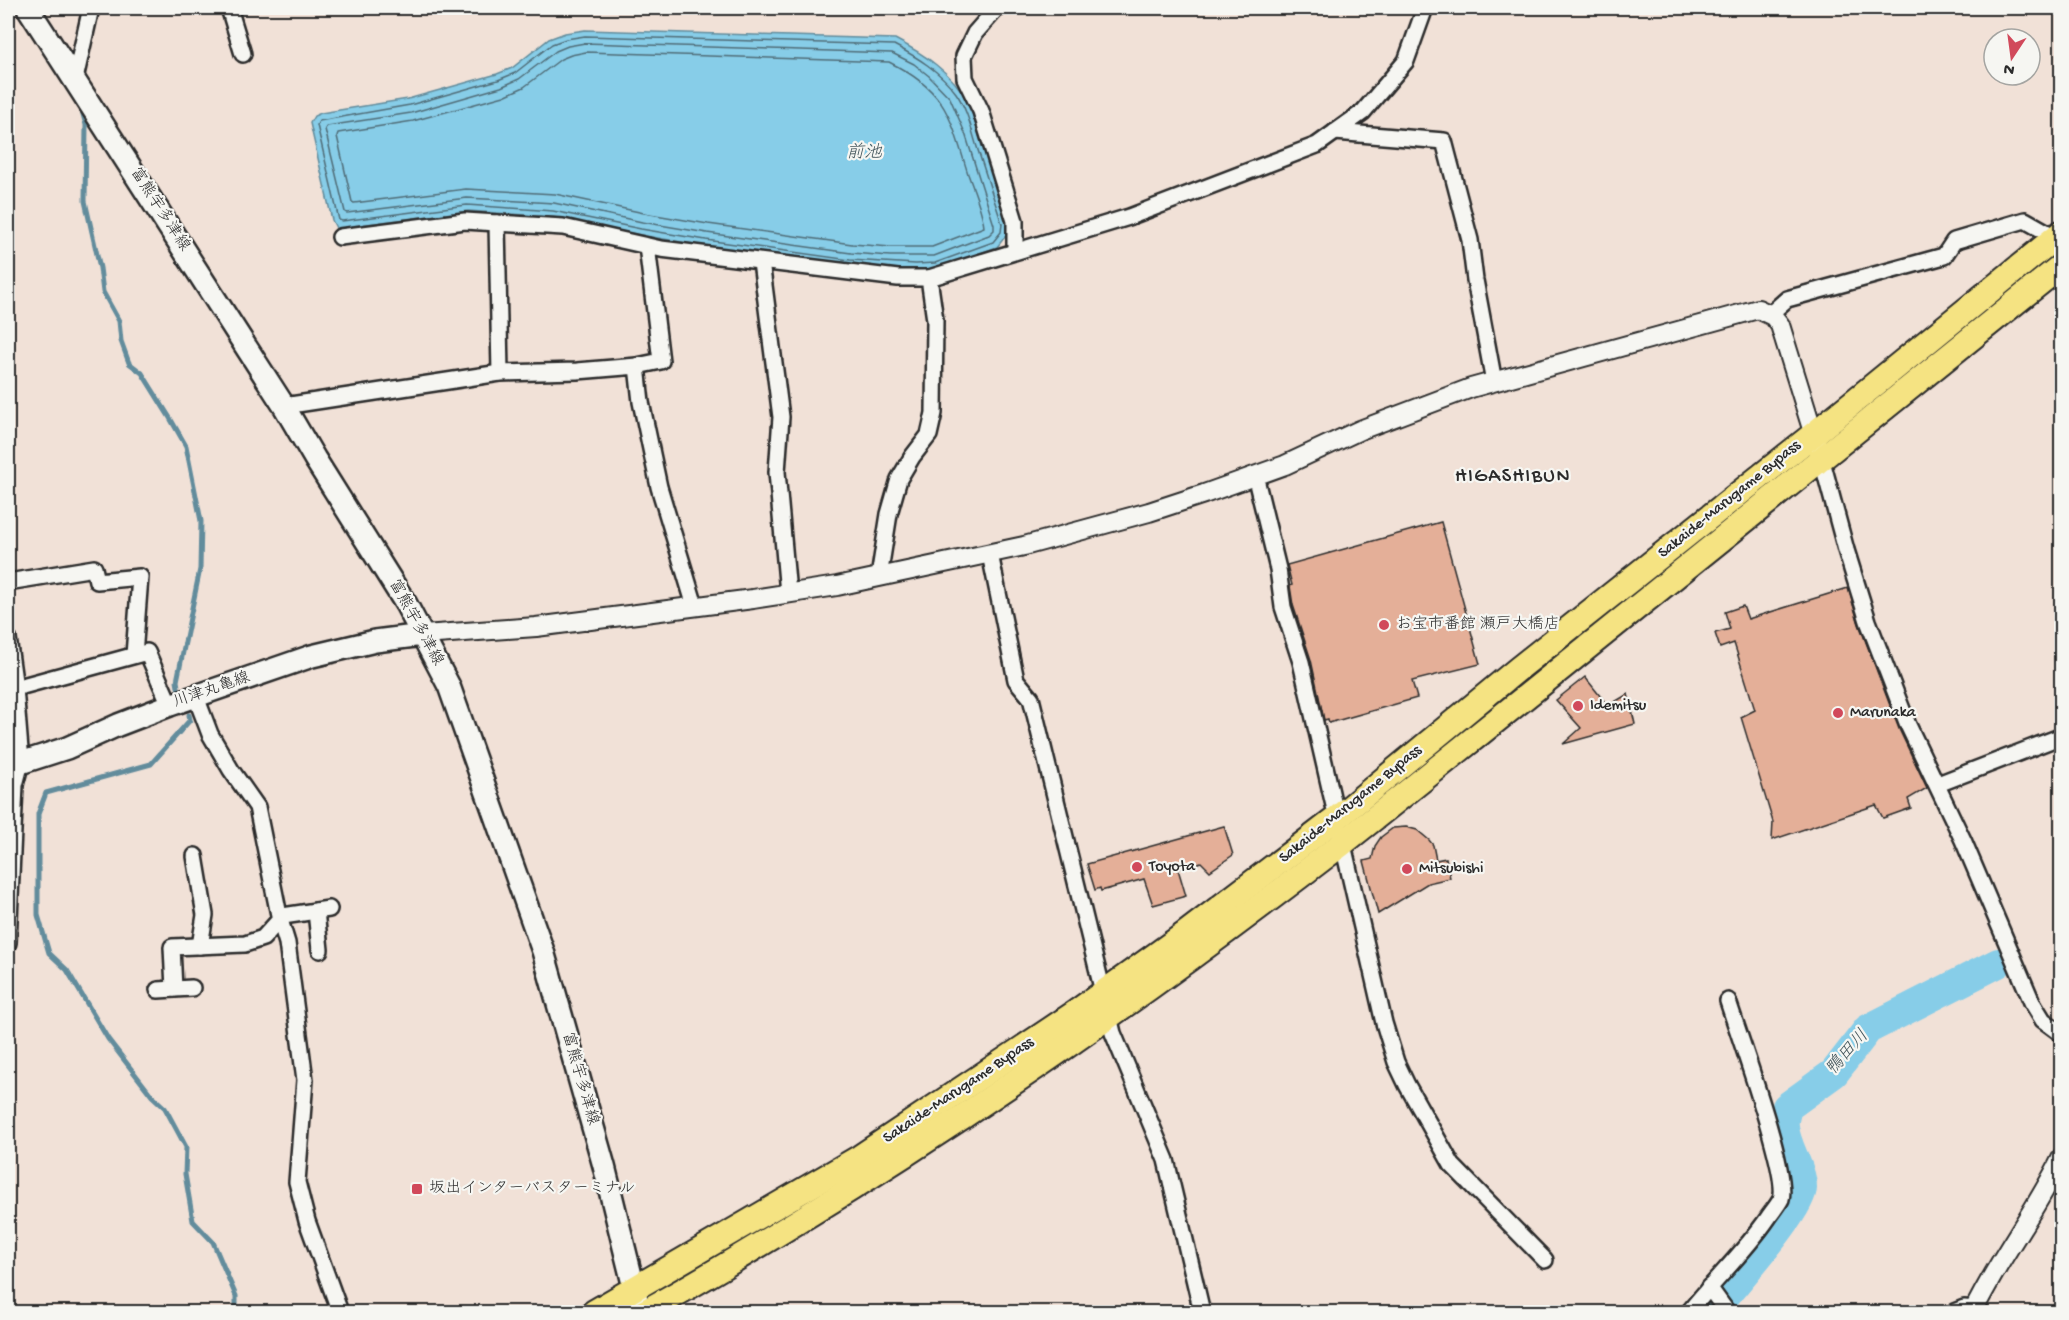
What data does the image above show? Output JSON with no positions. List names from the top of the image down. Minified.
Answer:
{"streets":{"highway":["Sakaide-Marugame Bypass"],"main road":["富熊宇多津線","川津丸亀線"]},"crossings":[["富熊宇多津線","Sakaide-Marugame Bypass"],["富熊宇多津線","川津丸亀線"]],"districts":["HIGASHIBUN"],"water":["前池","鴨田川"],"places":{"other":["お宝市番館 瀬戸大橋店","Idemitsu","Marunaka","Toyota","Mitsubishi"],"transit":["坂出インターバスターミナル"]},"north":"bottom"}
